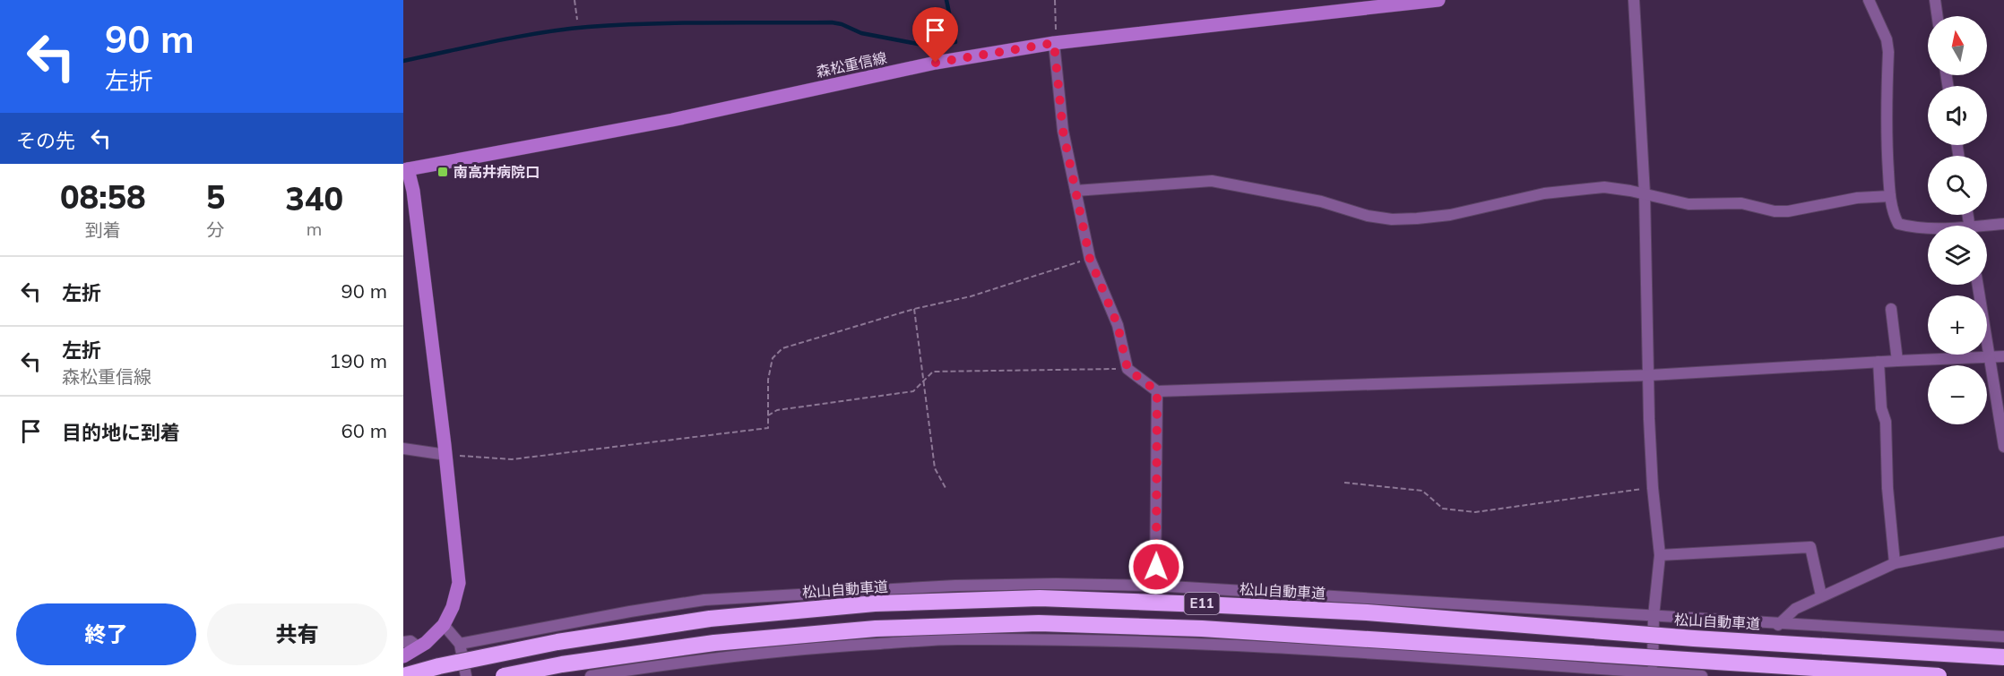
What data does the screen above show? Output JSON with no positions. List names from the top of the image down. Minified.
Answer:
{"streets":{"highway":["松山自動車道","E11"],"main road":["森松重信線"]},"places":{"transit":["南高井病院口"]},"north":"top","page":{"turn":["90 m","左折"],"map_buttons":["+","−"],"then":"その先","eta":["08:58","到着","5","分","340","m"],"list":[{"name":"左折","value":"90 m"},{"name":"左折","note":"森松重信線","value":"190 m"},{"name":"目的地に到着","value":"60 m"}],"buttons":["終了","共有"]}}
